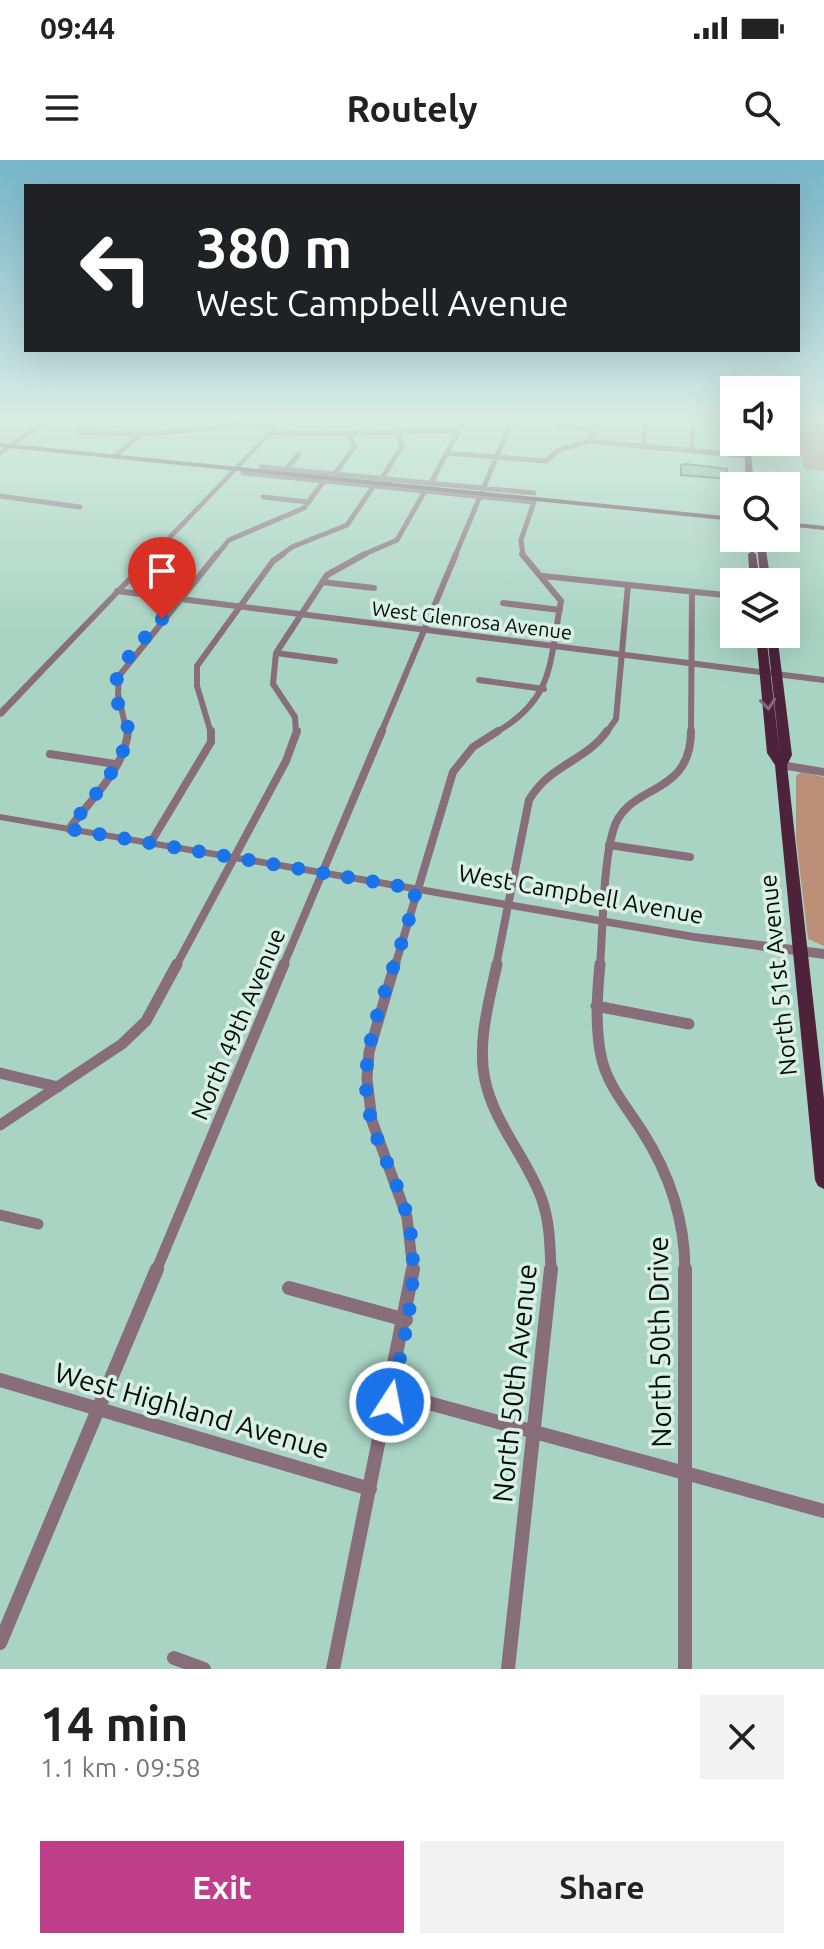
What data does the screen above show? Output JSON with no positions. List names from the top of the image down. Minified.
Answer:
{"streets":{"main road":["North 51st Avenue"],"street":["West Glenrosa Avenue","West Campbell Avenue","North 49th Avenue","North 50th Drive","North 50th Avenue","West Highland Avenue"]},"crossings":[["West Glenrosa Avenue","North 51st Avenue"],["West Glenrosa Avenue","North 49th Avenue"],["West Glenrosa Avenue","North 50th Drive"],["West Glenrosa Avenue","North 50th Avenue"],["West Campbell Avenue","North 51st Avenue"],["West Campbell Avenue","North 49th Avenue"],["West Campbell Avenue","North 50th Drive"],["West Campbell Avenue","North 50th Avenue"],["North 49th Avenue","West Highland Avenue"]],"page":{"status":"09:44","header":"Routely","turn":["380 m","West Campbell Avenue"],"heading":["14 min","1.1 km · 09:58"],"buttons":["Exit","Share"]}}
